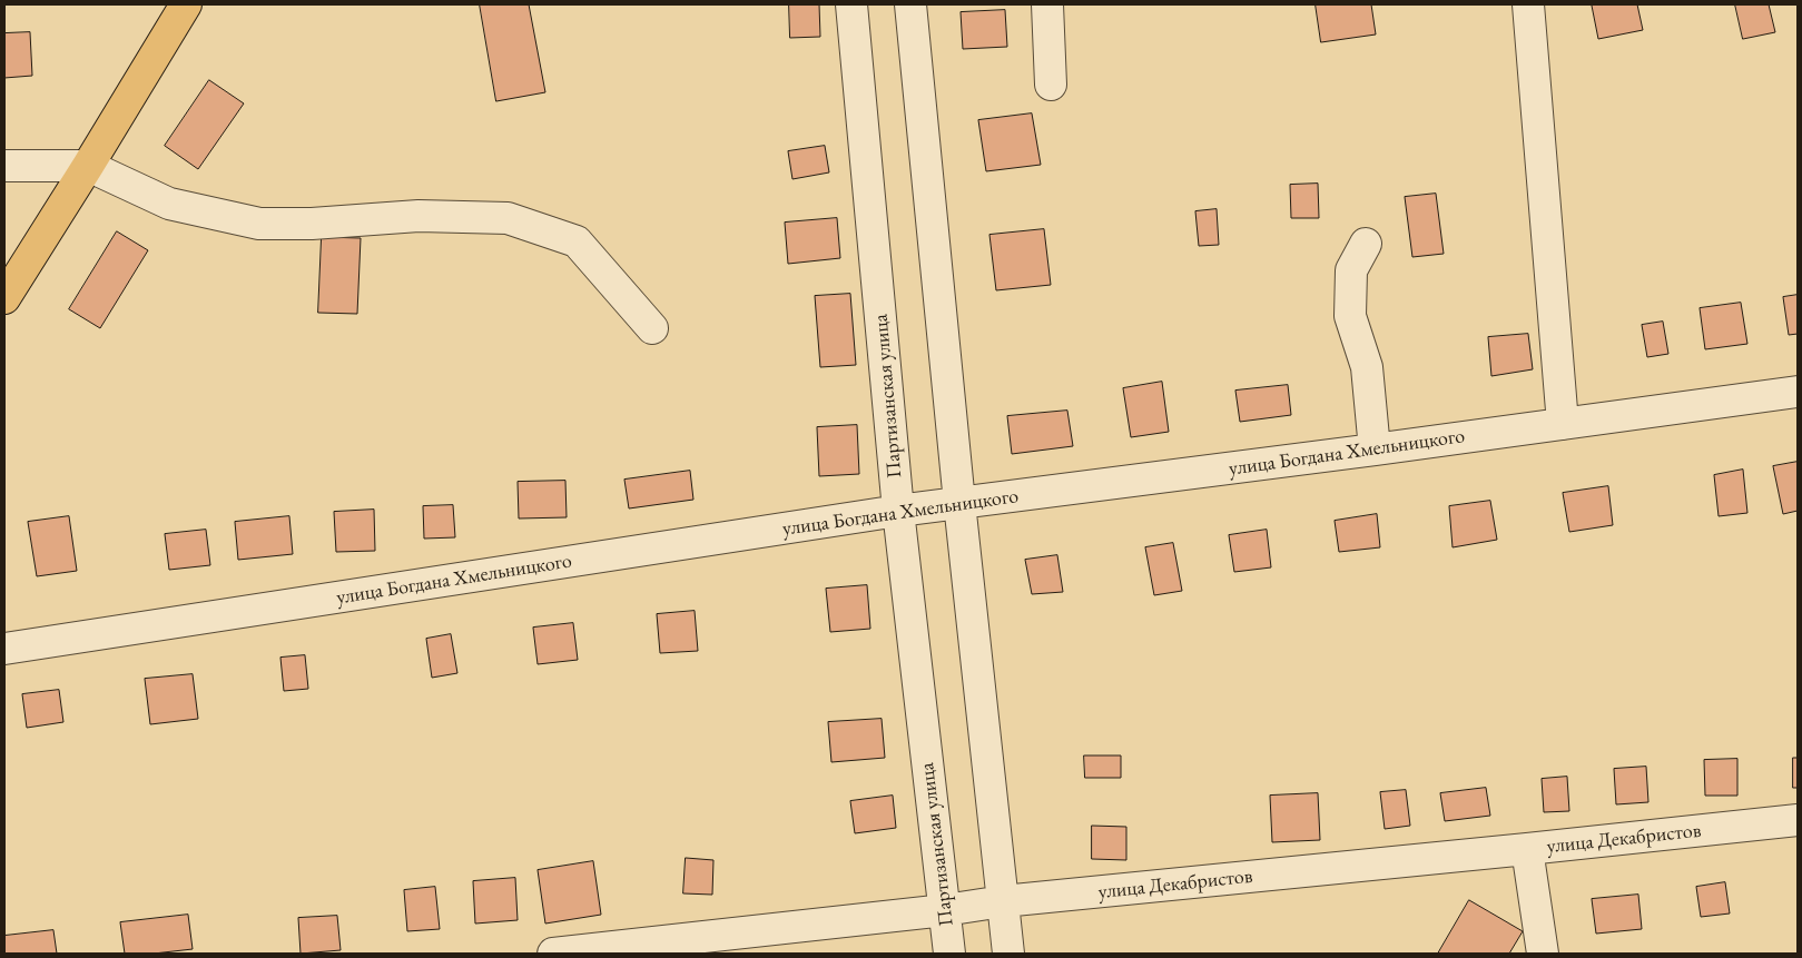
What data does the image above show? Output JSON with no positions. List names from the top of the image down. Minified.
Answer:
{"streets":{"street":["Партизанская улица","улица Богдана Хмельницкого","улица Декабристов"]},"crossings":[["Партизанская улица","улица Богдана Хмельницкого"],["Партизанская улица","улица Декабристов"]]}
